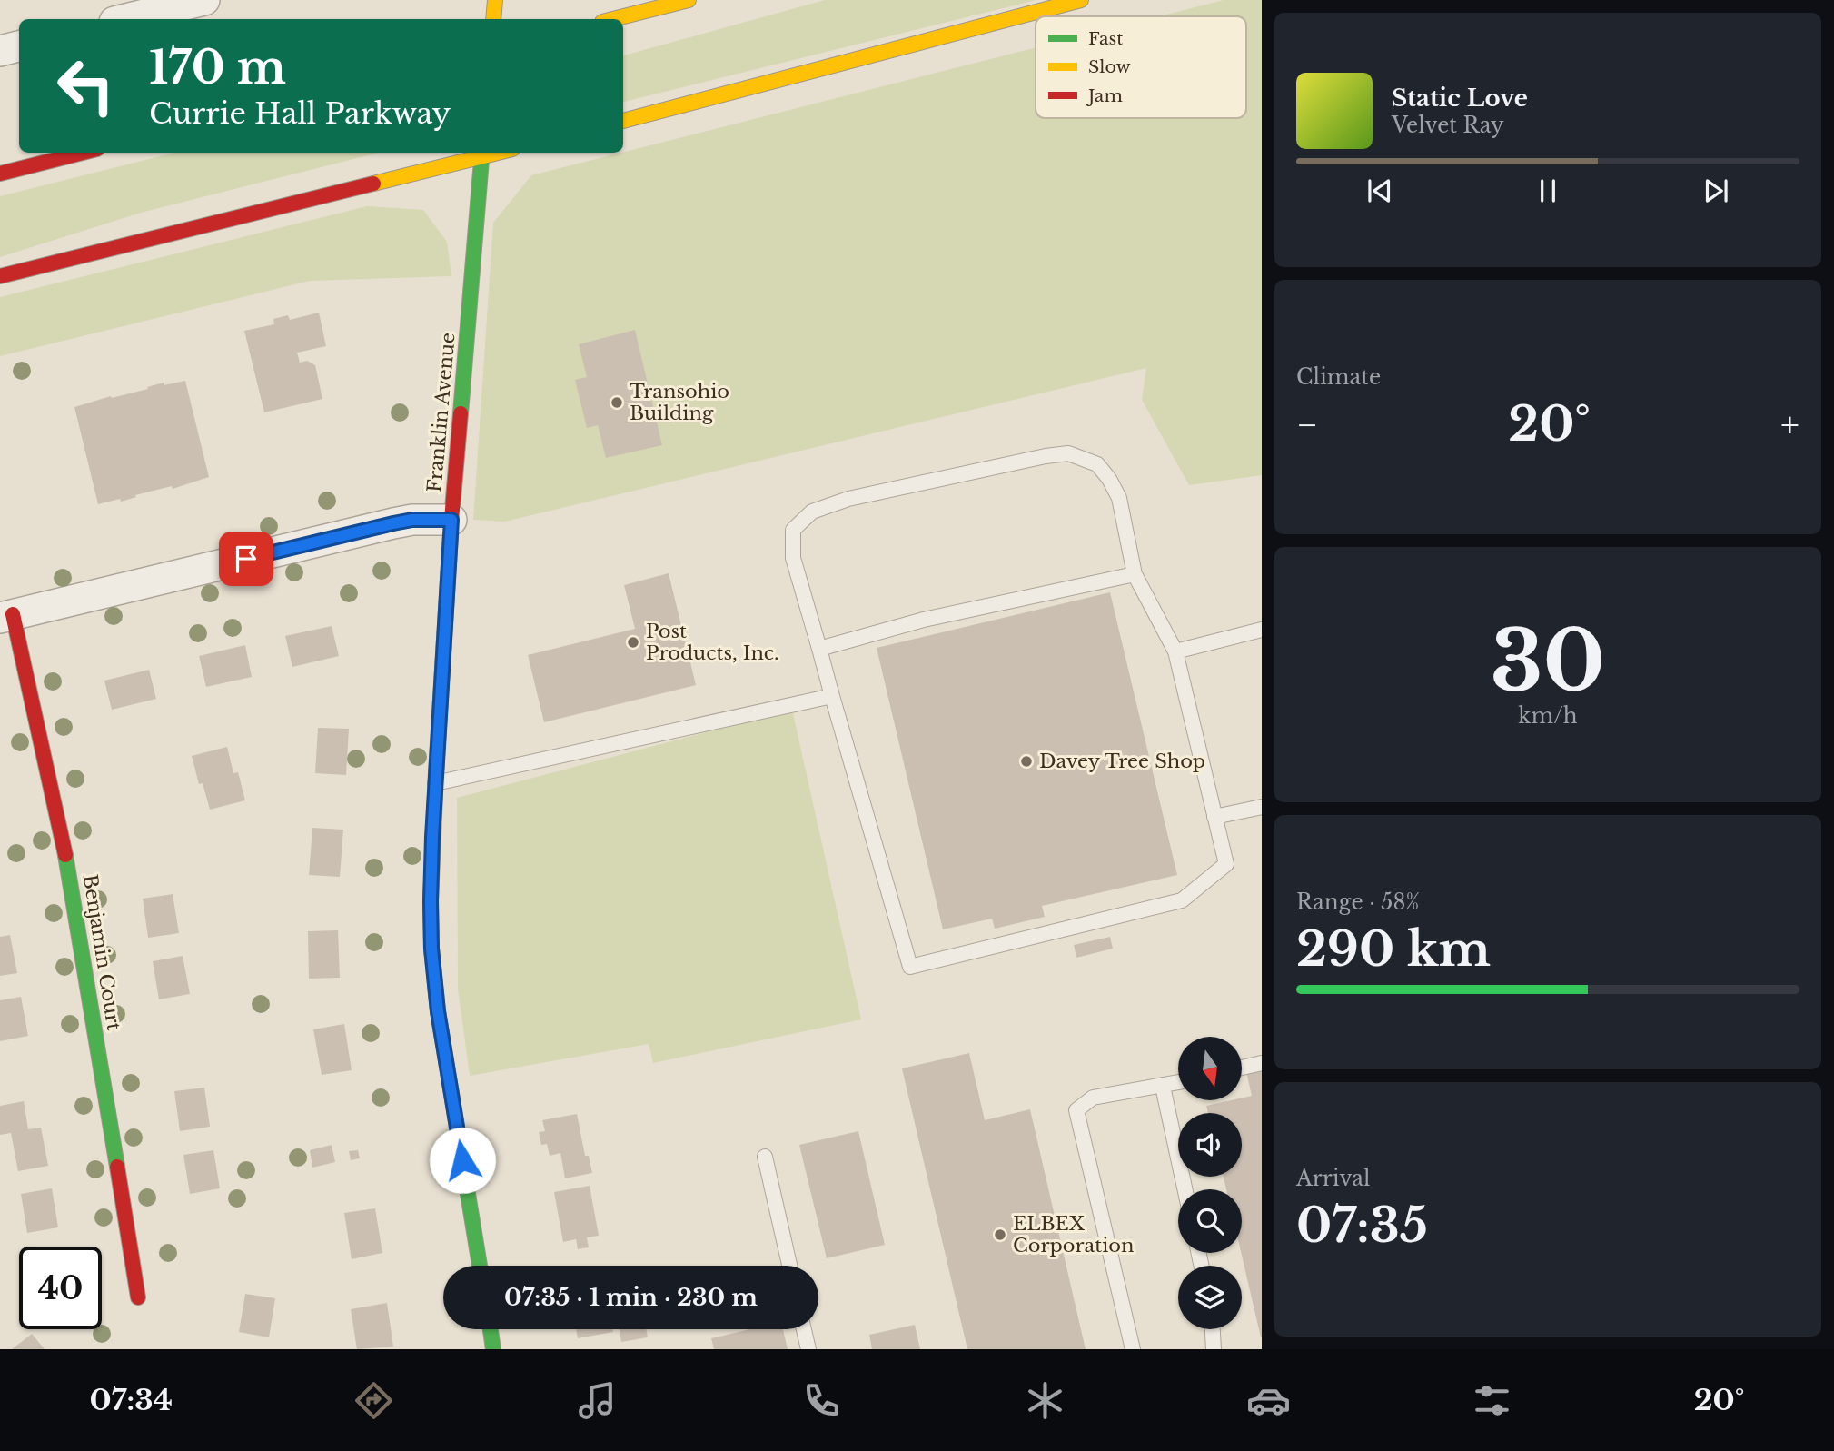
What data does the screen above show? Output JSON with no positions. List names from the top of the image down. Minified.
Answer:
{"streets":{"street":["Franklin Avenue","Benjamin Court"]},"places":["Transohio Building","Post Products, Inc.","Davey Tree Shop","ELBEX Corporation"],"legend":["Fast","Slow","Jam"],"north":"bottom","page":{"turn":["170 m","Currie Hall Parkway"],"song":["Static Love","Velvet Ray"],"tile":["Climate",["30","km/h"],["Range · 58%","290 km"],["Arrival","07:35"]],"heat":["−","20°","+"],"limit":"40","trip":"07:35 · 1 min · 230 m","tabs":["07:34","20°"]}}
